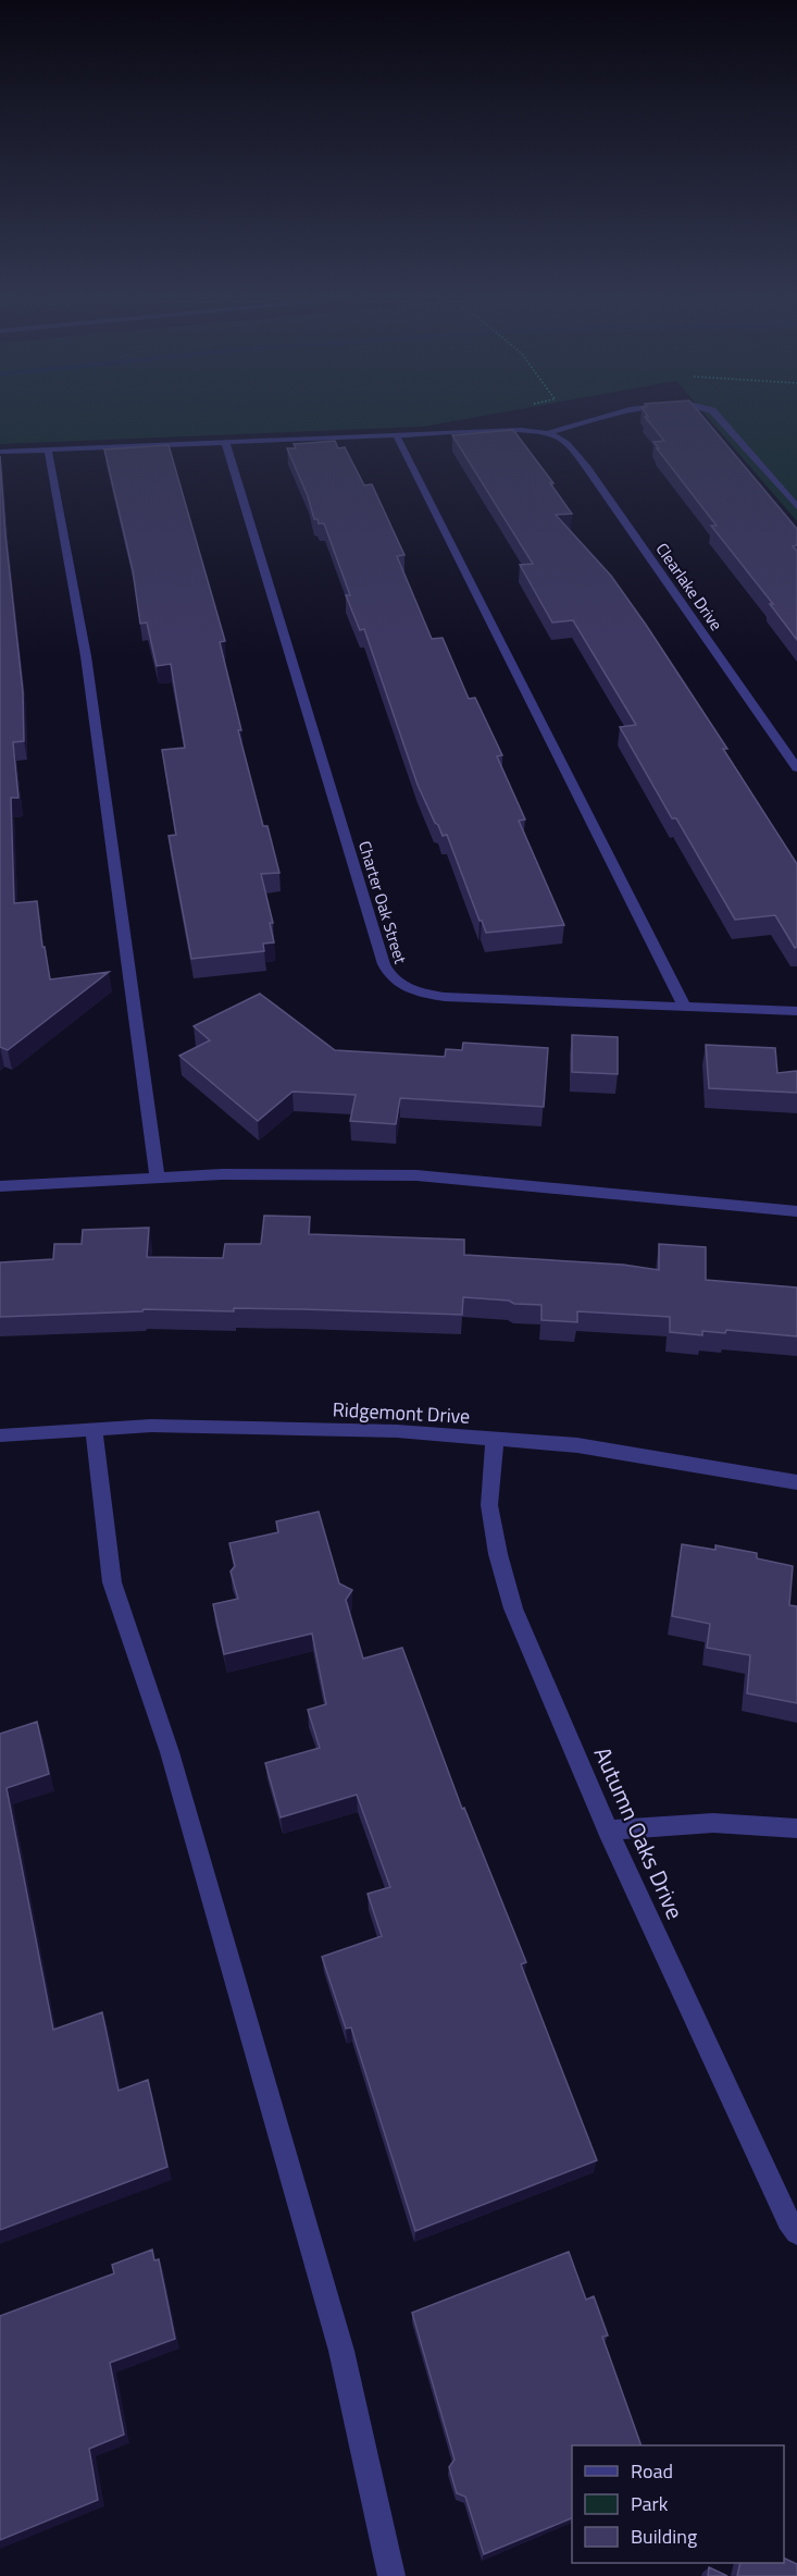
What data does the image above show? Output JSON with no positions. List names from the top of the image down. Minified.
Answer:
{"streets":{"street":["Clearlake Drive","Charter Oak Street","Ridgemont Drive","Autumn Oaks Drive"]},"crossings":[["Ridgemont Drive","Autumn Oaks Drive"]],"legend":["Road","Park","Building"]}
